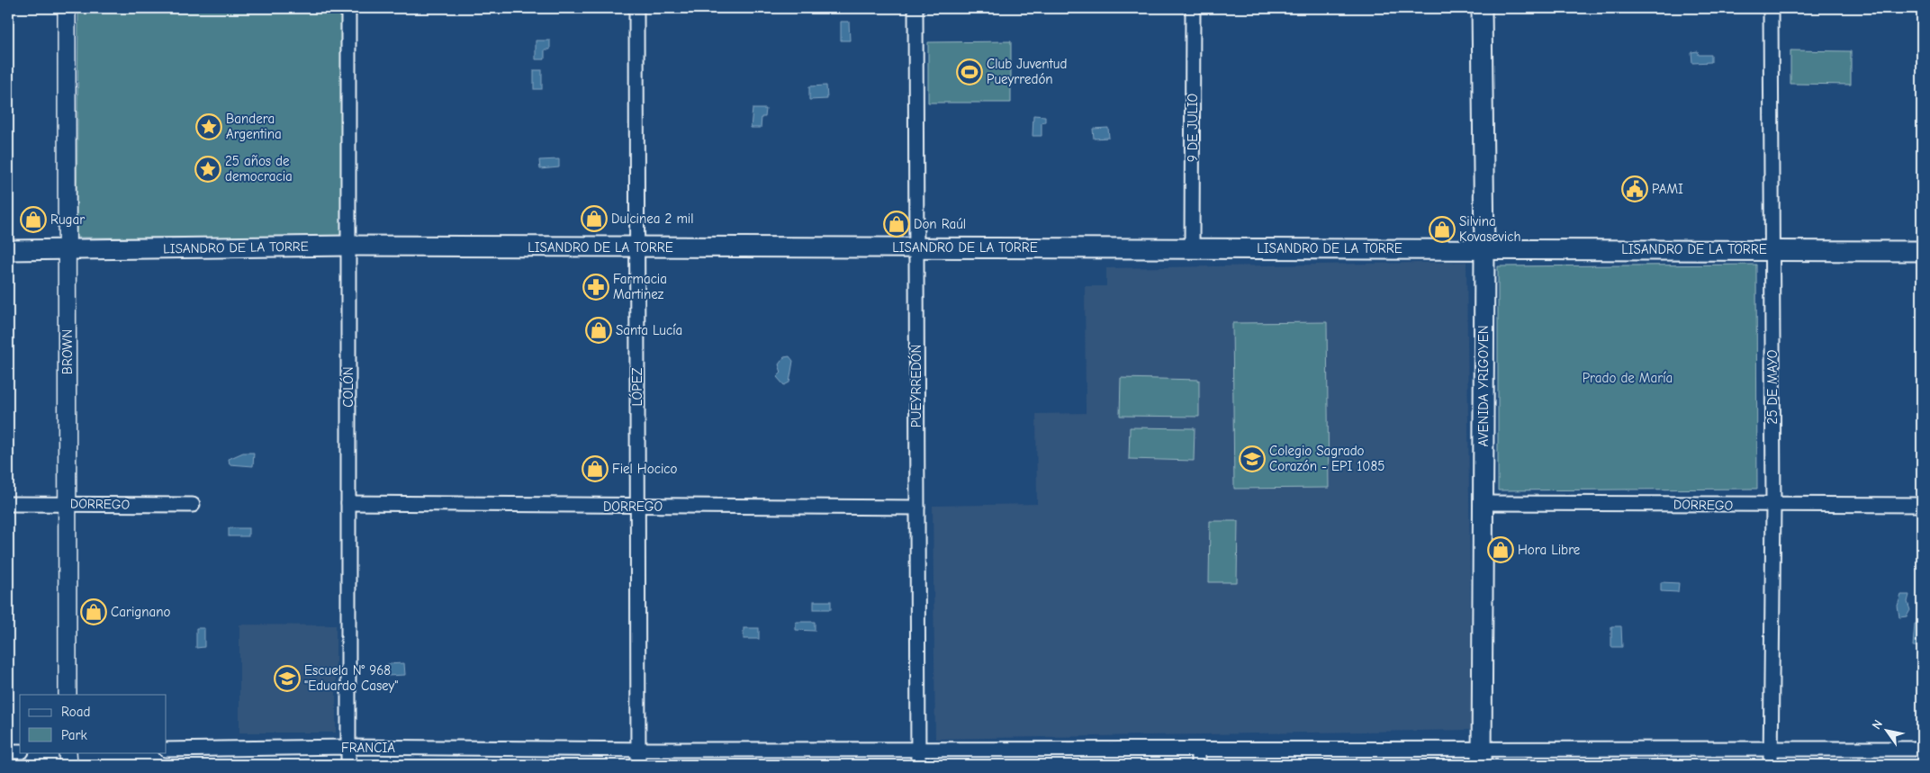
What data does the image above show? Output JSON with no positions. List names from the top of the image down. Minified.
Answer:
{"streets":{"main road":["LISANDRO DE LA TORRE","AVENIDA YRIGOYEN"],"street":["9 DE JULIO","BROWN","PUEYRREDÓN","COLÓN","LÓPEZ","25 DE MAYO","DORREGO","FRANCIA"]},"crossings":[["9 DE JULIO","LISANDRO DE LA TORRE"],["LISANDRO DE LA TORRE","BROWN"],["LISANDRO DE LA TORRE","PUEYRREDÓN"],["LISANDRO DE LA TORRE","AVENIDA YRIGOYEN"],["LISANDRO DE LA TORRE","COLÓN"],["LISANDRO DE LA TORRE","LÓPEZ"],["LISANDRO DE LA TORRE","25 DE MAYO"],["BROWN","DORREGO"],["PUEYRREDÓN","DORREGO"],["PUEYRREDÓN","FRANCIA"],["AVENIDA YRIGOYEN","DORREGO"],["AVENIDA YRIGOYEN","FRANCIA"],["COLÓN","DORREGO"],["COLÓN","FRANCIA"],["LÓPEZ","DORREGO"],["LÓPEZ","FRANCIA"],["25 DE MAYO","DORREGO"],["25 DE MAYO","FRANCIA"]],"parks":["Prado de María"],"places":{"sports":["Club Juventud Pueyrredón"],"place":["Bandera Argentina","25 años de democracia"],"public building":["PAMI"],"shop":["Dulcinea 2 mil","Rugar","Don Raúl","Silvina Kovasevich","Santa Lucía","Fiel Hocico","Hora Libre","Carignano"],"pharmacy":["Farmacia Martinez"],"school or university":["Colegio Sagrado Corazón - EPI 1085","Escuela N° 968 \"Eduardo Casey\""]},"legend":["Road","Park"],"north":"top left"}
